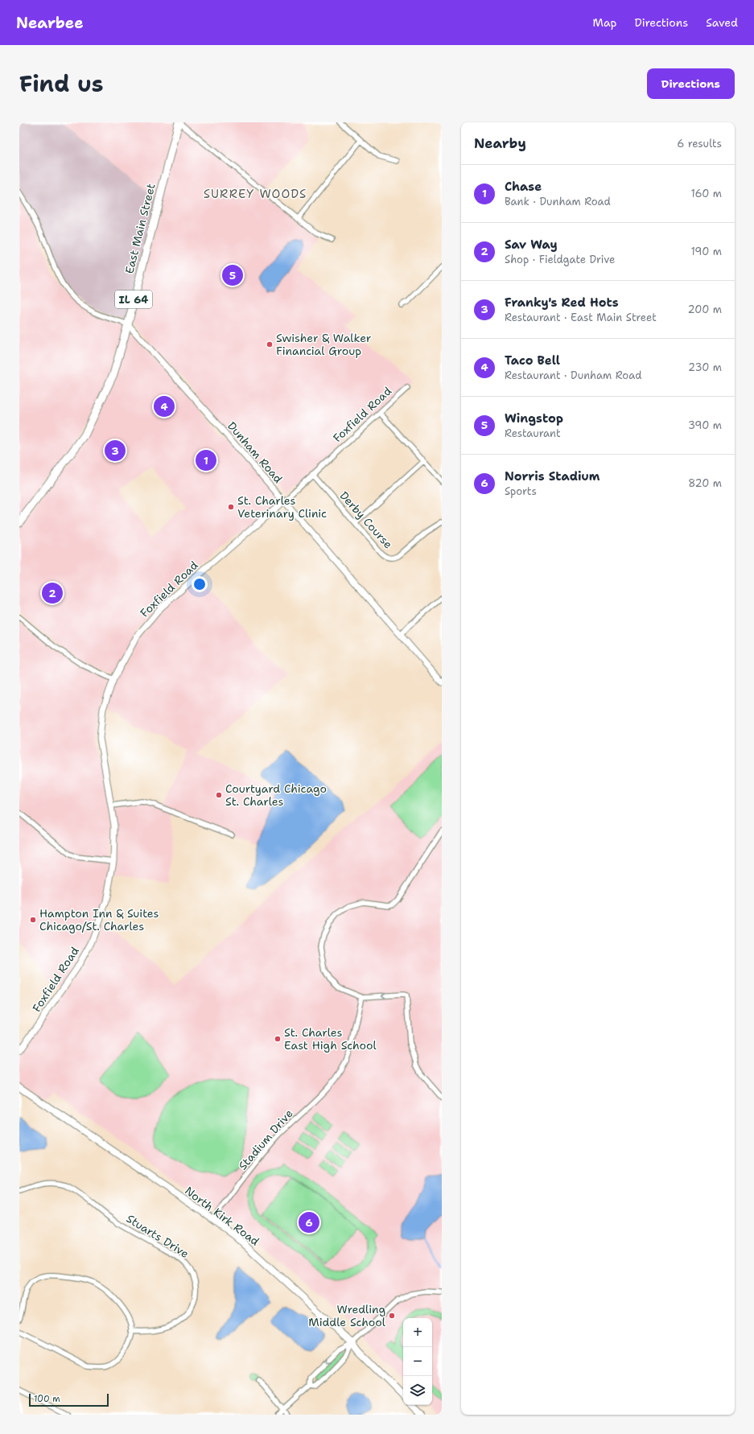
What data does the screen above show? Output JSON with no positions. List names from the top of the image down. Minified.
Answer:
{"streets":{"main road":["East Main Street","IL 64","North Kirk Road"],"street":["Foxfield Road","Dunham Road","Derby Course","Stadium Drive","Stuarts Drive"]},"crossings":[["East Main Street","Dunham Road"],["Foxfield Road","Dunham Road"],["Foxfield Road","Derby Course"],["Stadium Drive","North Kirk Road"]],"districts":["SURREY WOODS"],"places":["Swisher & Walker Financial Group","St. Charles Veterinary Clinic","Courtyard Chicago St. Charles","Hampton Inn & Suites Chicago/St. Charles","St. Charles East High School","Wredling Middle School"],"scale_bar":"100 m","page":{"header":"Nearbee","nav":["Map","Directions","Saved"],"title":"Find us","buttons":"Directions","heading":["Nearby","6 results"],"list":[{"mark":"1","name":"Chase","note":"Bank · Dunham Road","value":"160 m"},{"mark":"2","name":"Sav Way","note":"Shop · Fieldgate Drive","value":"190 m"},{"mark":"3","name":"Franky's Red Hots","note":"Restaurant · East Main Street","value":"200 m"},{"mark":"4","name":"Taco Bell","note":"Restaurant · Dunham Road","value":"230 m"},{"mark":"5","name":"Wingstop","note":"Restaurant","value":"390 m"},{"mark":"6","name":"Norris Stadium","note":"Sports","value":"820 m"}],"pins":["5","4","3","1","2","6"],"map_buttons":["+","−"],"scale":"100 m"}}
